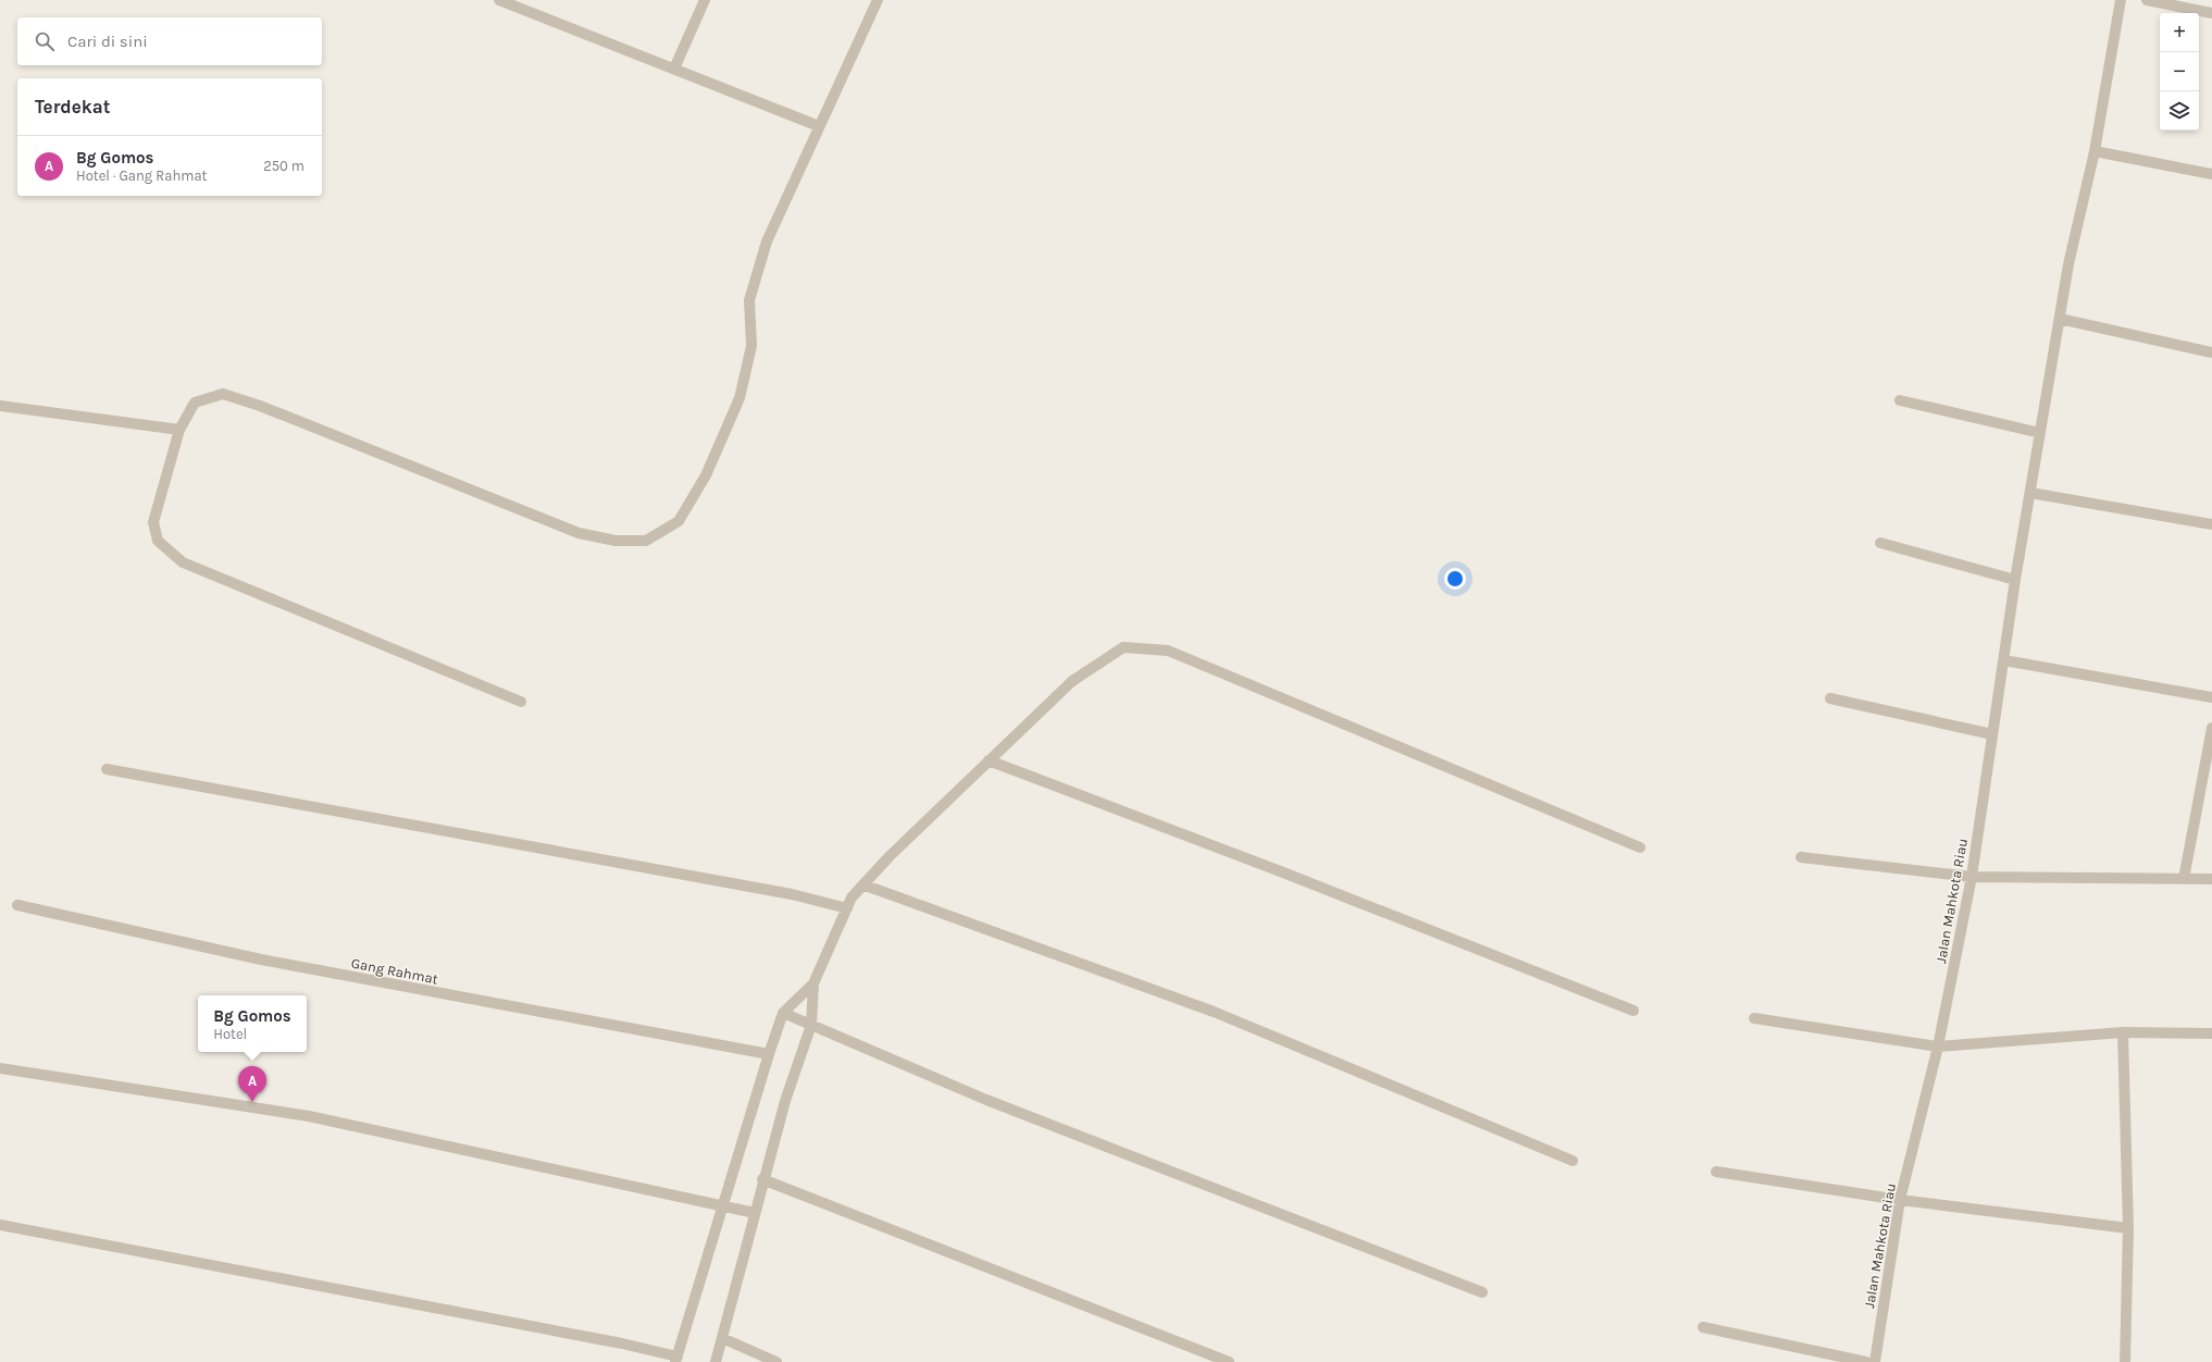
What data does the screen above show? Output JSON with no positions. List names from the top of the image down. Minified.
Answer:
{"streets":{"street":["Jalan Mahkota Riau","Gang Rahmat"]},"page":{"map_buttons":["+","−"],"search":"Cari di sini","heading":"Terdekat","list":[{"mark":"A","name":"Bg Gomos","note":"Hotel · Gang Rahmat","value":"250 m"}],"popup":["Bg Gomos","Hotel"],"pins":"A"}}
